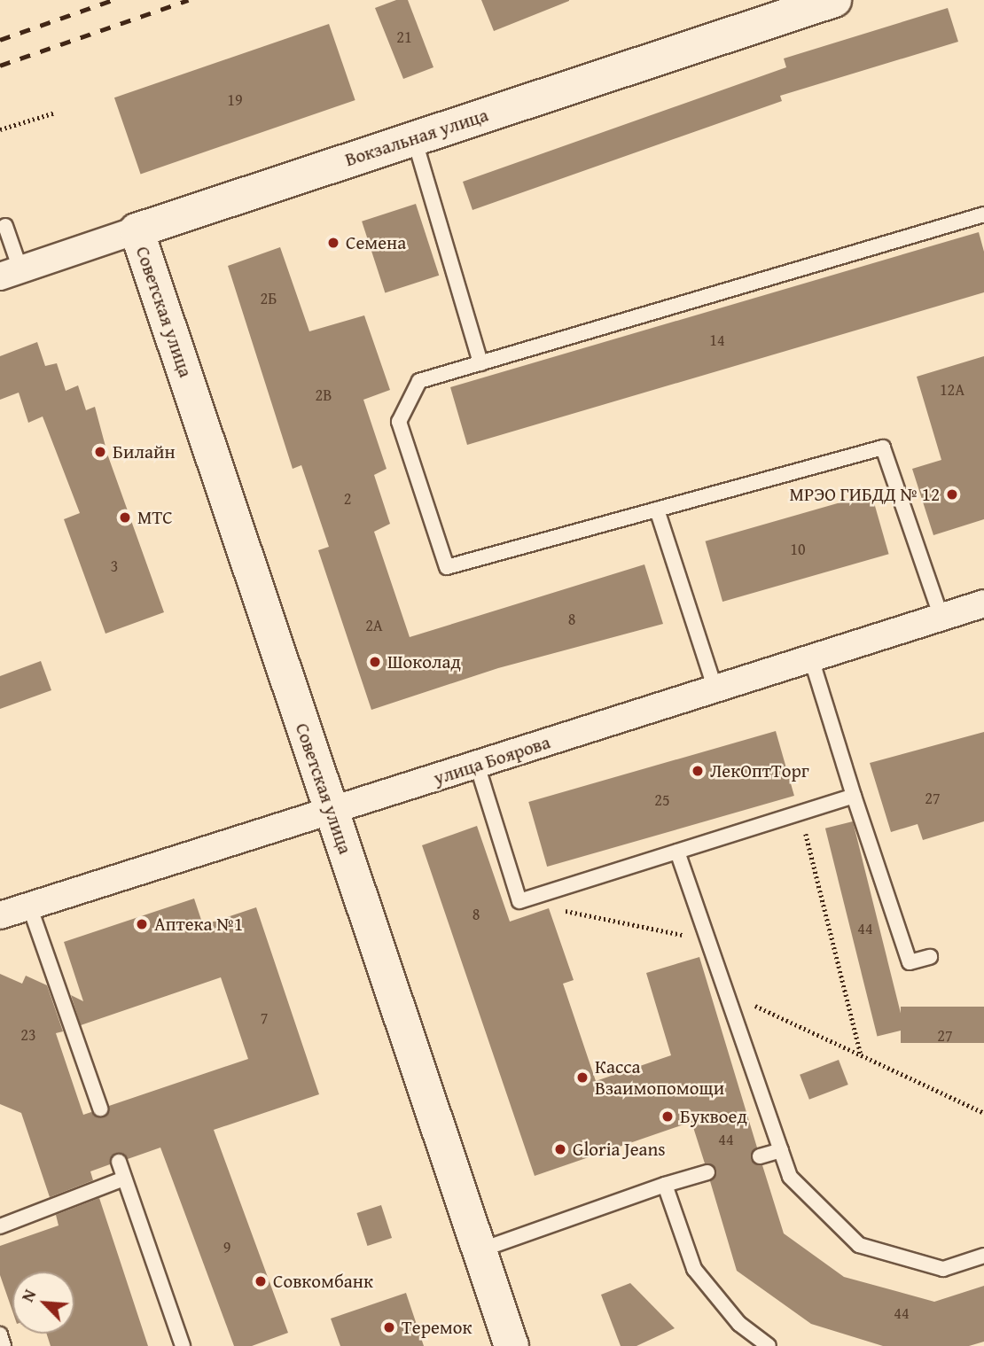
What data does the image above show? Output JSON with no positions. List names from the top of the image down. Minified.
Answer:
{"streets":{"street":["Вокзальная улица","Советская улица","улица Боярова"]},"crossings":[["Вокзальная улица","Советская улица"],["Советская улица","улица Боярова"]],"places":["Семена","Билайн","МРЭО ГИБДД № 12","МТС","Шоколад","ЛекОптТорг","Аптека №1","Касса Взаимопомощи","Буквоед","Gloria Jeans","Совкомбанк","Теремок"],"house_numbers":["21","19","2Б","14","12А","2В","2","10","3","8","2А","27","25","8","44","7","23","27","44","9","44"],"north":"top left"}
